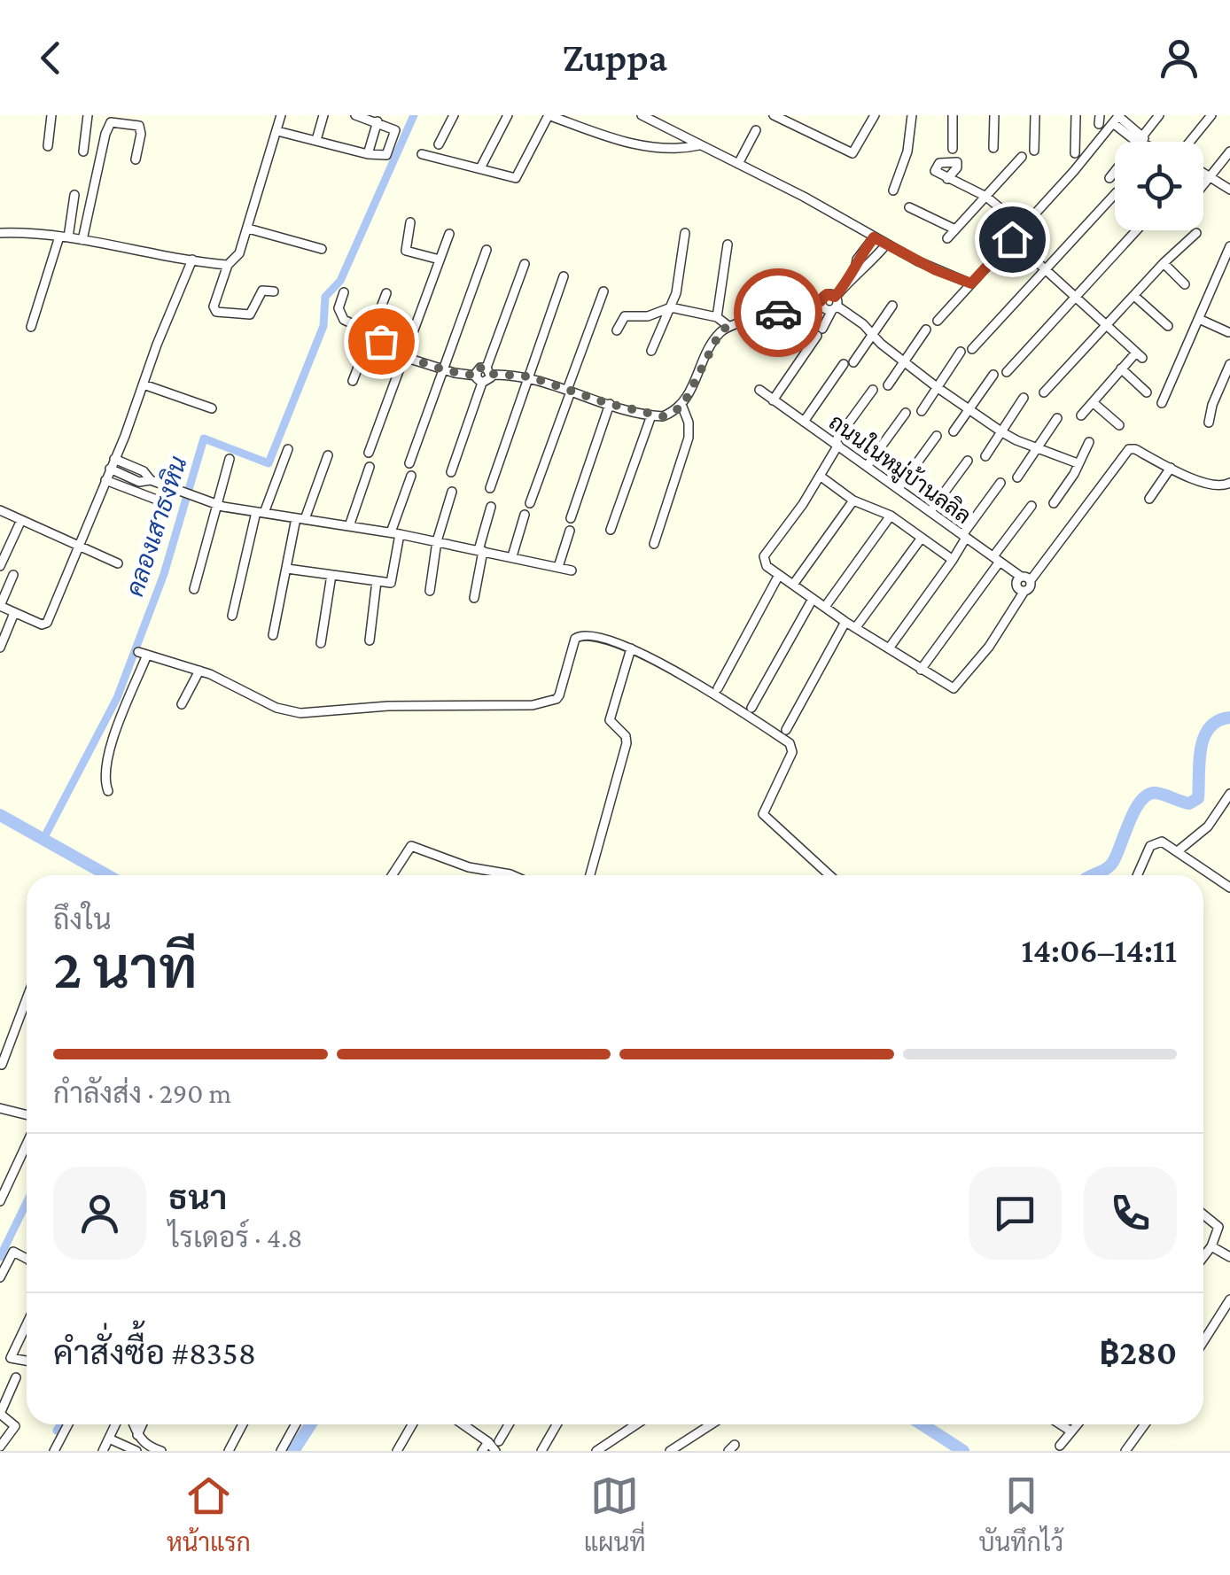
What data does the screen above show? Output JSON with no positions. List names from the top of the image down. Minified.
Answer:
{"streets":{"street":["ถนนในหมู่บ้านลลิล"]},"water":["คลองเสาธงหิน"],"page":{"header":"Zuppa","heading":["2 นาที","ถึงใน","14:06–14:11"],"panel":["ธนา","ไรเดอร์ · 4.8","คำสั่งซื้อ #8358","฿280"],"bar":"กำลังส่ง · 290 m","tabs":["หน้าแรก","แผนที่","บันทึกไว้"]}}
